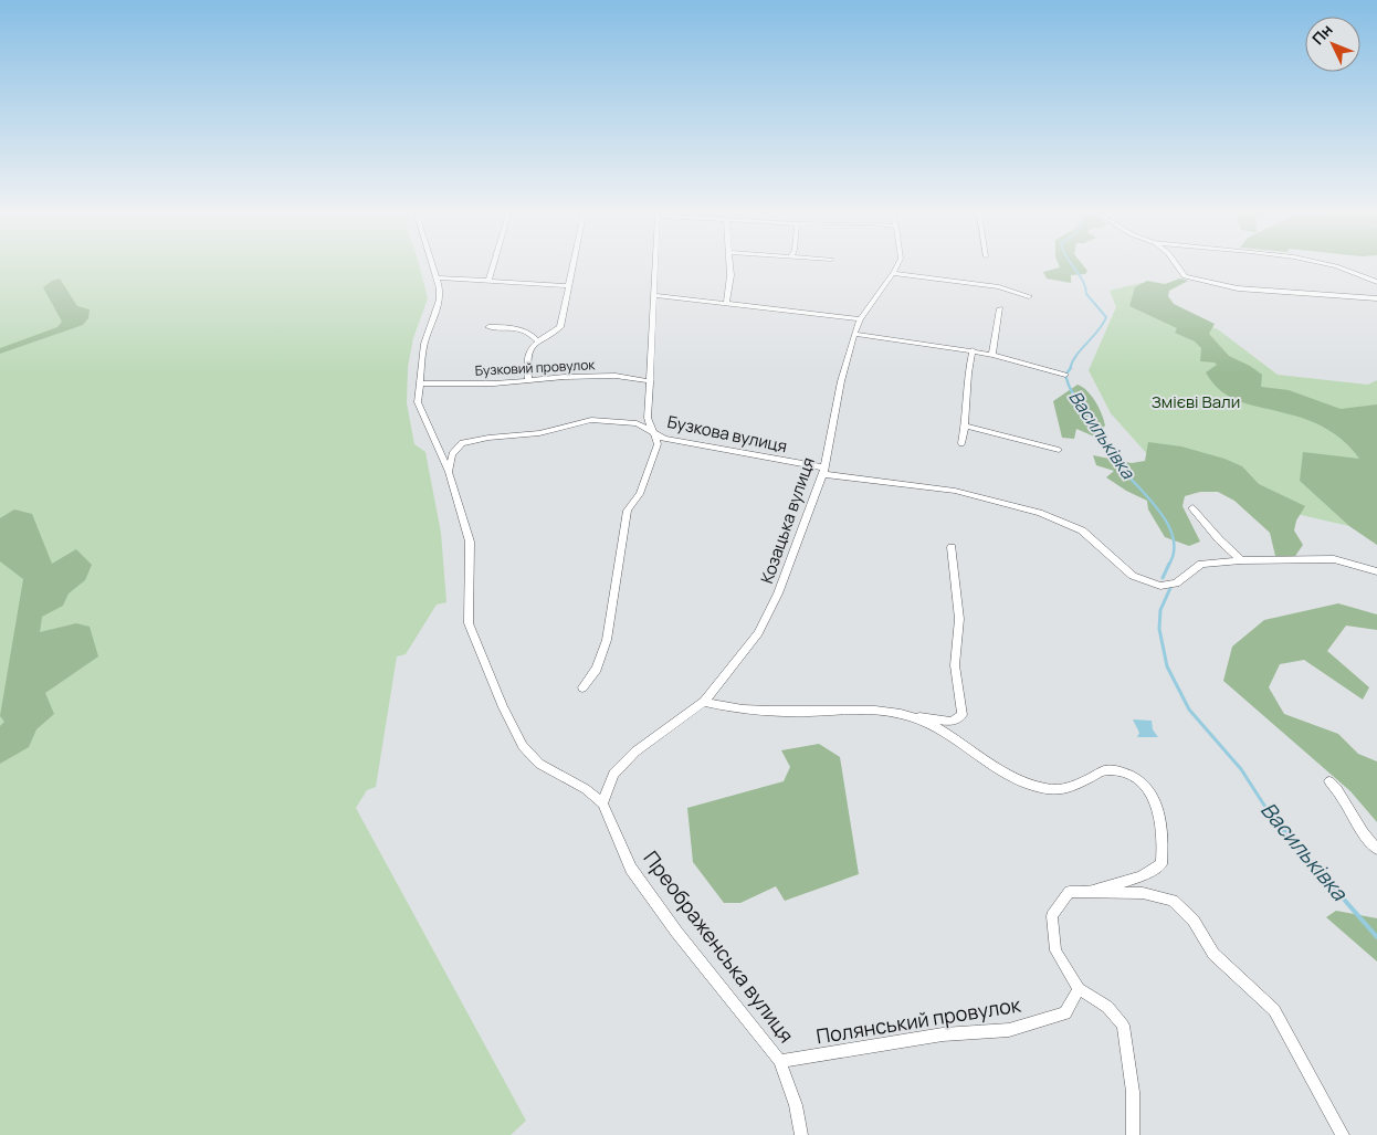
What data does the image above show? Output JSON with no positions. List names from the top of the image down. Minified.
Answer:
{"streets":{"street":["Бузковий провулок","Бузкова вулиця","Козацька вулиця","Преображенська вулиця","Полянський провулок"]},"crossings":[["Бузкова вулиця","Козацька вулиця"],["Козацька вулиця","Преображенська вулиця"],["Преображенська вулиця","Полянський провулок"]],"water":["Васильківка"],"parks":["Змієві Вали"],"north":"top left"}
